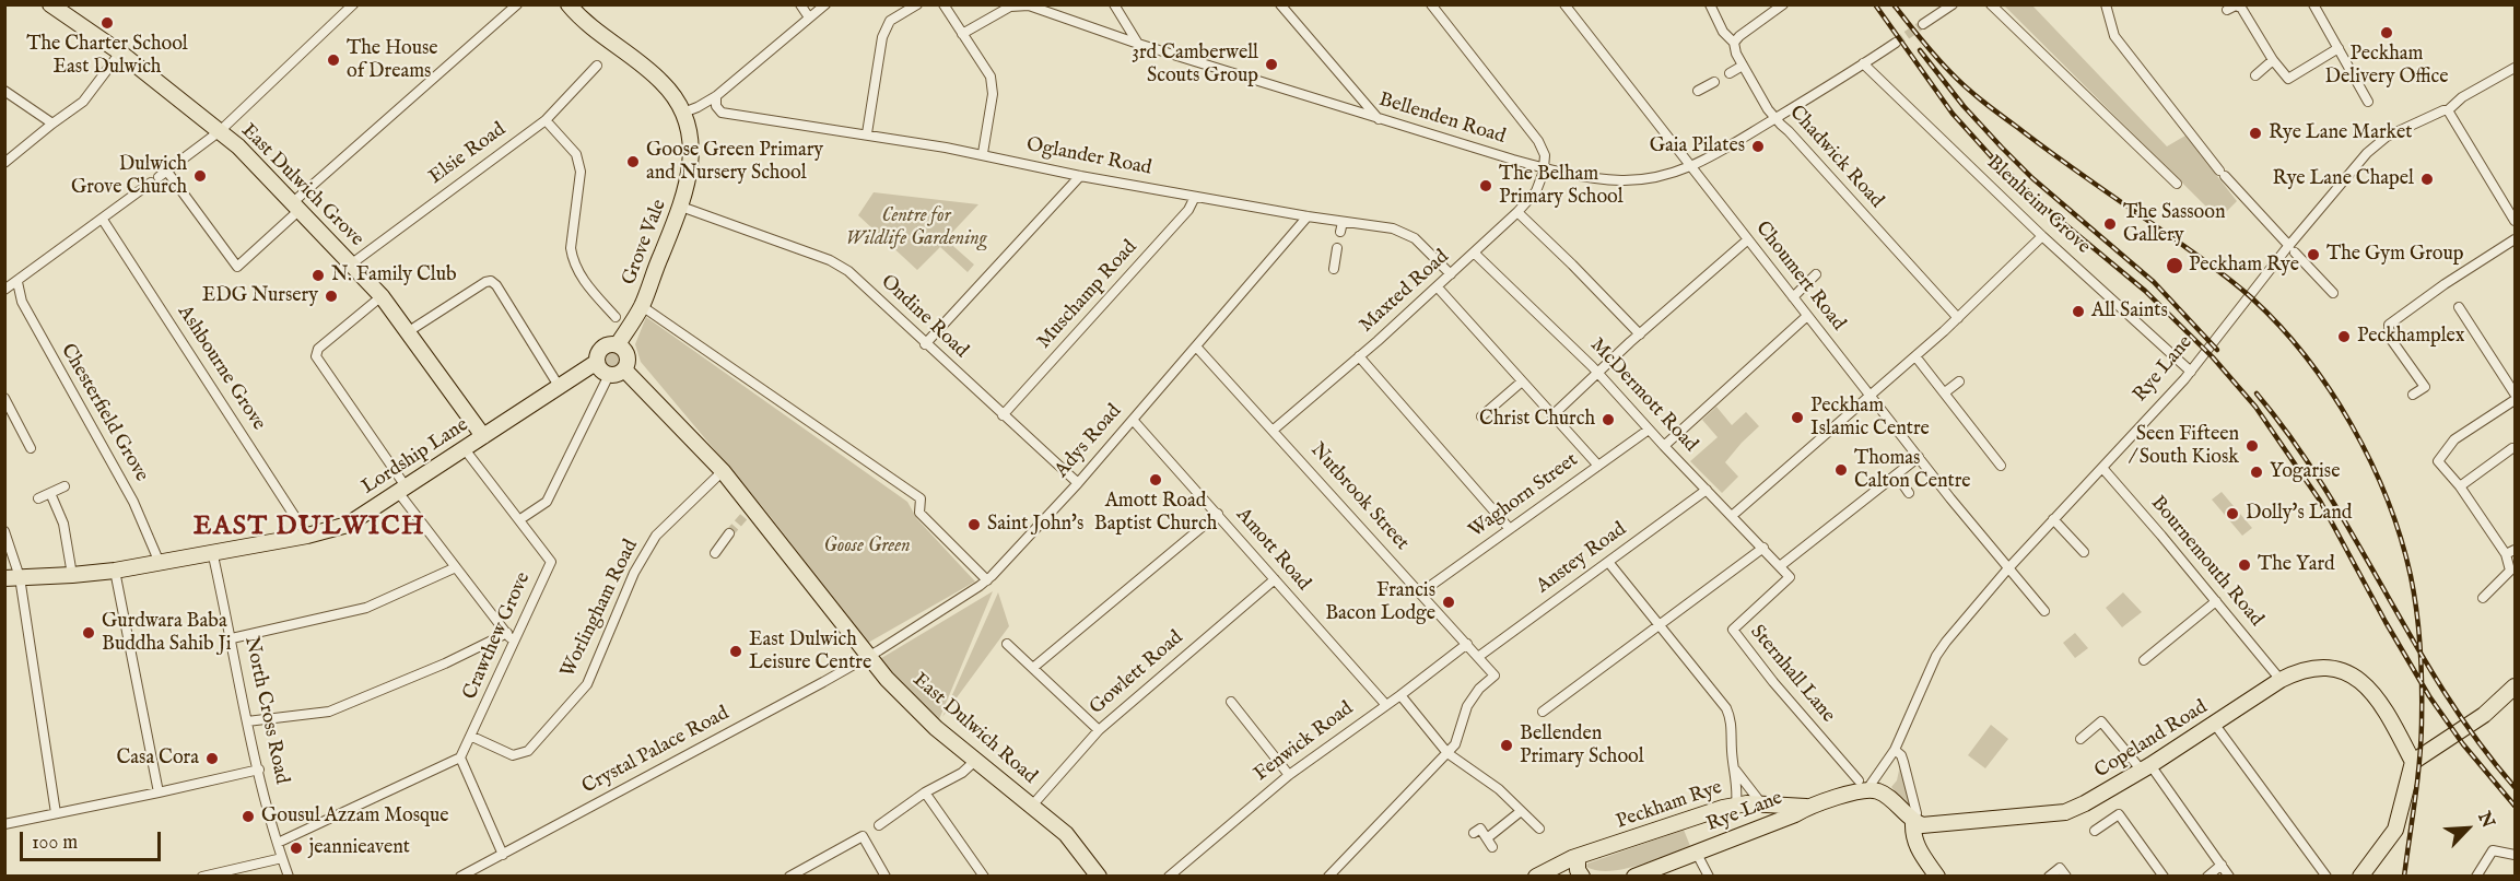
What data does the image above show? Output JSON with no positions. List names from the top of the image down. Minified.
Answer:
{"streets":{"main road":["East Dulwich Grove","Grove Vale","Rye Lane","Lordship Lane","East Dulwich Road","Copeland Road","Peckham Rye"],"street":["Bellenden Road","Elsie Road","Oglander Road","Chadwick Road","Blenheim Grove","Choumert Road","Maxted Road","Muschamp Road","Ondine Road","Ashbourne Grove","McDermott Road","Chesterfield Grove","Adys Road","Waghorn Street","Nutbrook Street","Amott Road","Anstey Road","Bournemouth Road","Worlingham Road","Crawthew Grove","Gowlett Road","Sternhall Lane","North Cross Road","Fenwick Road","Crystal Palace Road"]},"crossings":[["Bellenden Road","Chadwick Road"],["Bellenden Road","Blenheim Grove"],["Bellenden Road","Choumert Road"],["Bellenden Road","Maxted Road"],["Elsie Road","East Dulwich Grove"],["Oglander Road","Maxted Road"],["Oglander Road","Muschamp Road"],["Oglander Road","Adys Road"],["East Dulwich Grove","Lordship Lane"],["Blenheim Grove","Rye Lane"],["Grove Vale","Ondine Road"],["Grove Vale","Lordship Lane"],["Grove Vale","East Dulwich Road"],["Choumert Road","Rye Lane"],["Maxted Road","McDermott Road"],["Maxted Road","Nutbrook Street"],["Muschamp Road","Ondine Road"],["Ondine Road","Adys Road"],["Ashbourne Grove","Lordship Lane"],["Rye Lane","Bournemouth Road"],["Rye Lane","Sternhall Lane"],["Rye Lane","Peckham Rye"],["McDermott Road","Waghorn Street"],["McDermott Road","Anstey Road"],["McDermott Road","Sternhall Lane"],["Chesterfield Grove","Lordship Lane"],["Adys Road","Nutbrook Street"],["Adys Road","Amott Road"],["Adys Road","East Dulwich Road"],["Adys Road","Crystal Palace Road"],["Lordship Lane","Crawthew Grove"],["Lordship Lane","North Cross Road"],["Lordship Lane","East Dulwich Road"],["Waghorn Street","Nutbrook Street"],["Nutbrook Street","Anstey Road"],["Nutbrook Street","Fenwick Road"],["Amott Road","Gowlett Road"],["Amott Road","Fenwick Road"],["Bournemouth Road","Copeland Road"],["Worlingham Road","Crawthew Grove"],["Worlingham Road","East Dulwich Road"],["Gowlett Road","East Dulwich Road"],["East Dulwich Road","Crystal Palace Road"]],"districts":["EAST DULWICH"],"parks":["Centre for Wildlife Gardening","Goose Green"],"places":["The Charter School East Dulwich","Peckham Delivery Office","The House of Dreams","3rd Camberwell Scouts Group","Rye Lane Market","Gaia Pilates","Goose Green Primary and Nursery School","Dulwich Grove Church","Rye Lane Chapel","The Belham Primary School","The Sassoon Gallery","The Gym Group","Peckham Rye","N. Family Club","EDG Nursery","All Saints","Peckhamplex","Peckham Islamic Centre","Christ Church","Seen Fifteen / South Kiosk","Thomas Calton Centre","Yogarise","Amott Road Baptist Church","Dolly's Land","Saint John's","The Yard","Francis Bacon Lodge","Gurdwara Baba Buddha Sahib Ji","East Dulwich Leisure Centre","Bellenden Primary School","Casa Cora","Gousul Azzam Mosque","jeannieavent"],"scale_bar":"100 m","north":"top right"}
